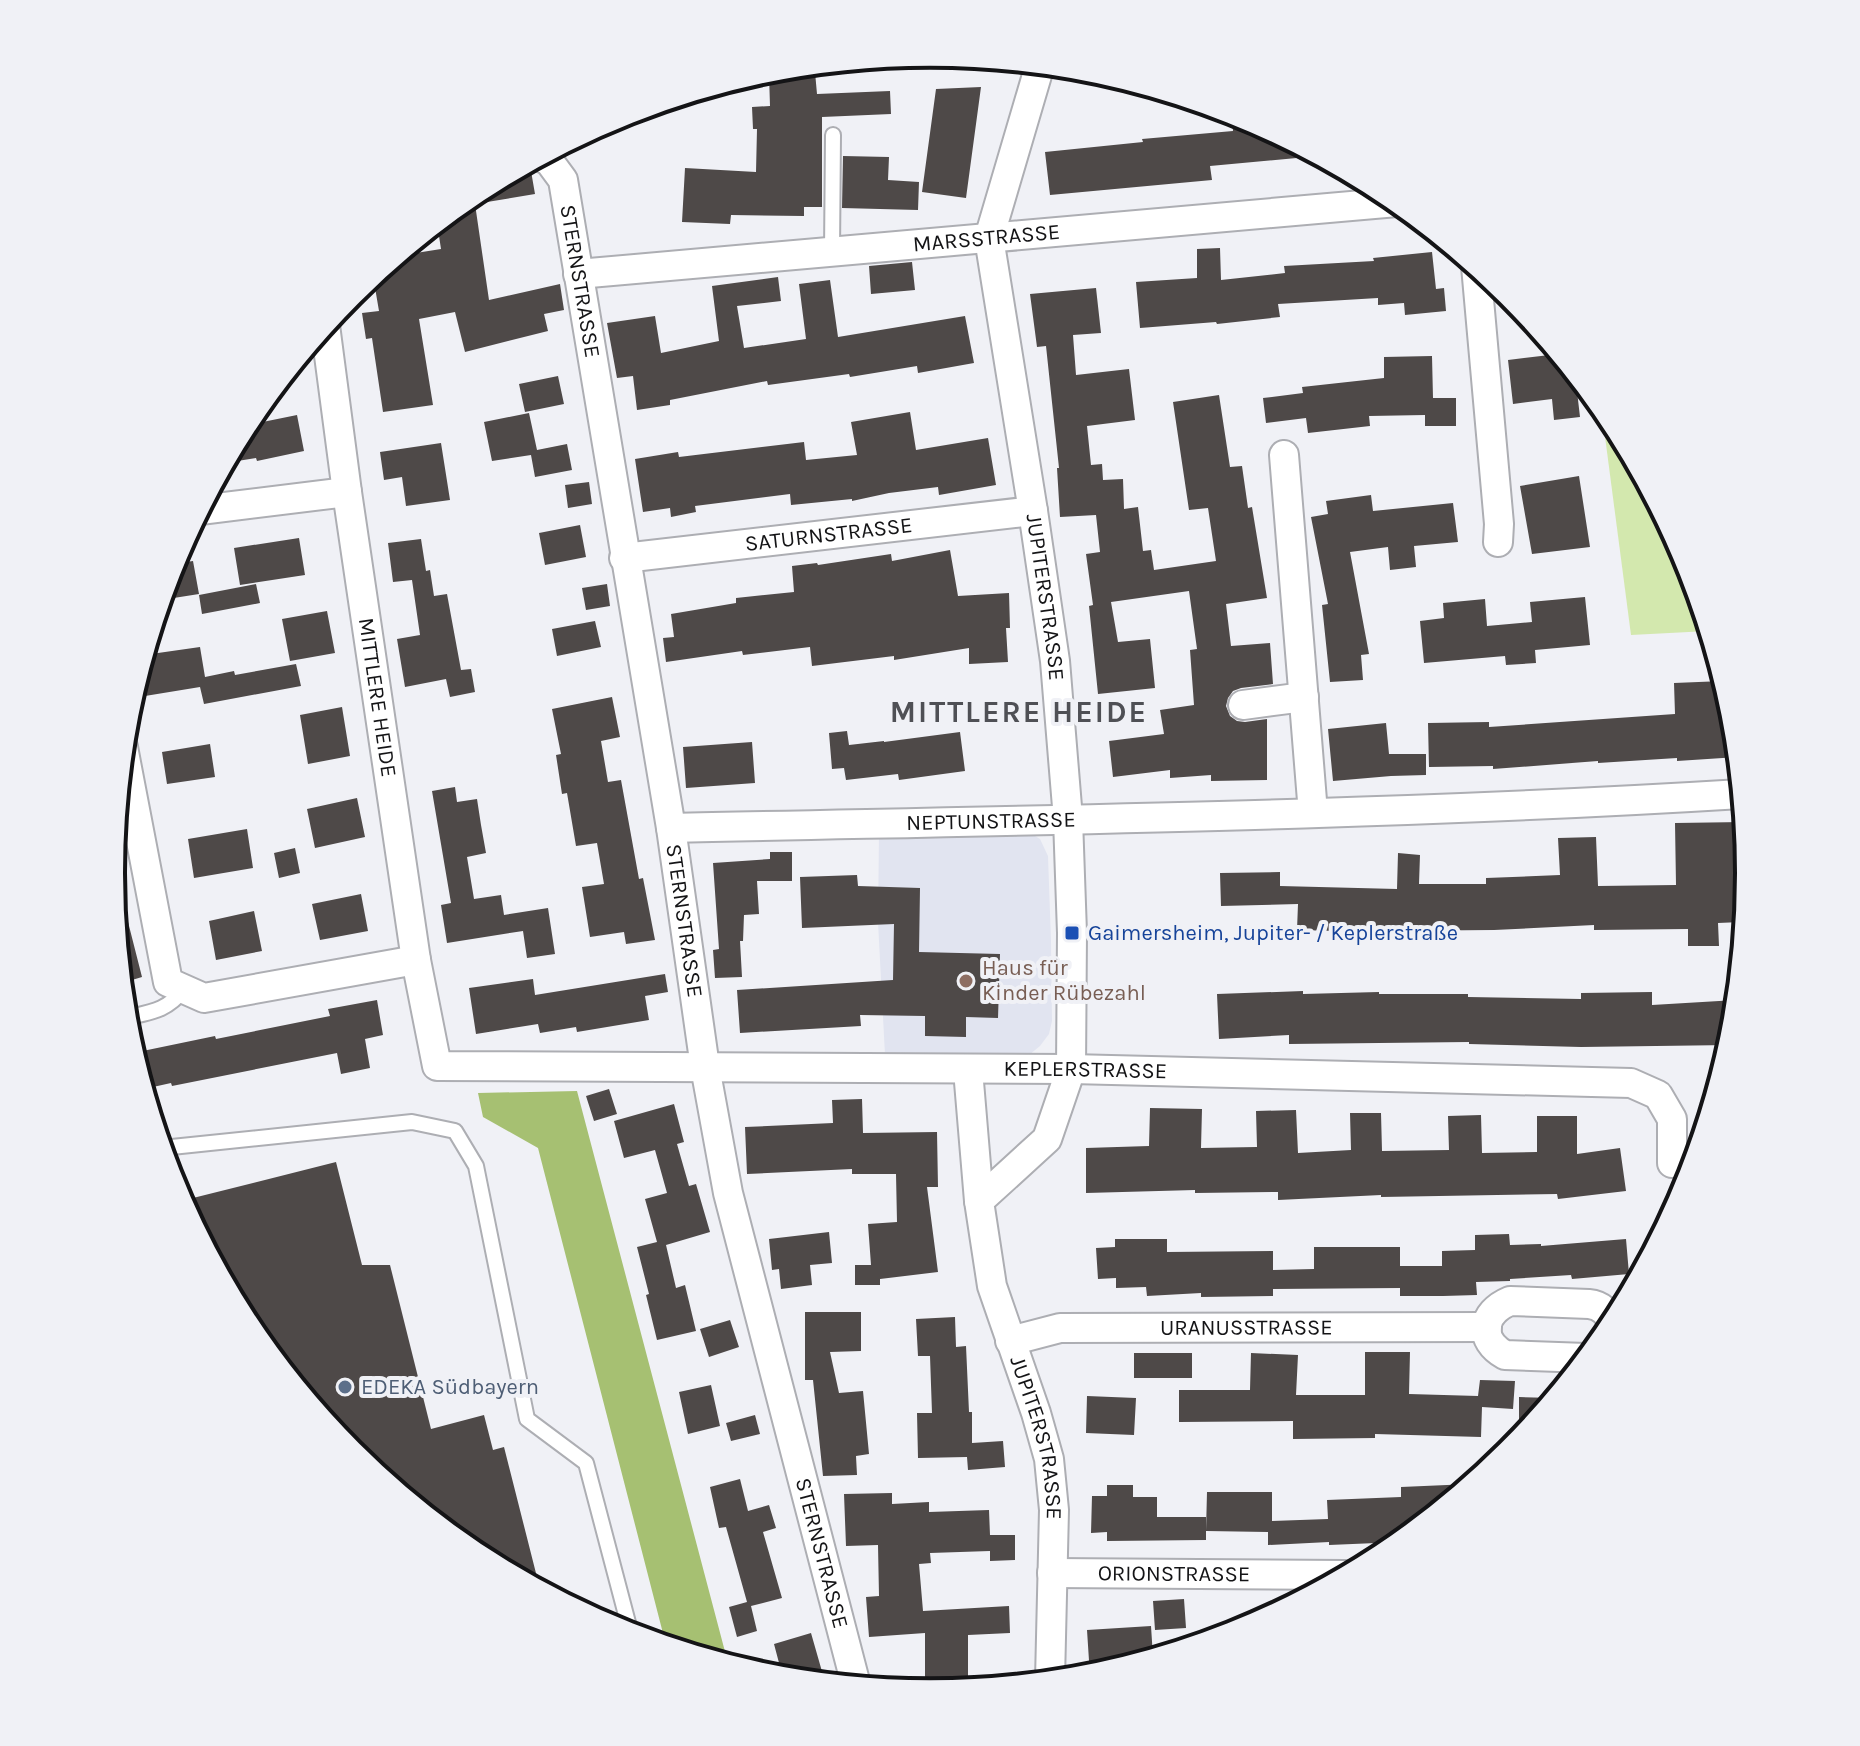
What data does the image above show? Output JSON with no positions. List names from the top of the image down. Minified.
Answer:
{"streets":{"street":["MARSSTRASSE","STERNSTRASSE","SATURNSTRASSE","JUPITERSTRASSE","MITTLERE HEIDE","NEPTUNSTRASSE","KEPLERSTRASSE","URANUSSTRASSE","ORIONSTRASSE"]},"crossings":[["MARSSTRASSE","STERNSTRASSE"],["MARSSTRASSE","JUPITERSTRASSE"],["STERNSTRASSE","SATURNSTRASSE"],["STERNSTRASSE","NEPTUNSTRASSE"],["STERNSTRASSE","KEPLERSTRASSE"],["SATURNSTRASSE","JUPITERSTRASSE"],["JUPITERSTRASSE","NEPTUNSTRASSE"],["JUPITERSTRASSE","KEPLERSTRASSE"],["JUPITERSTRASSE","URANUSSTRASSE"],["JUPITERSTRASSE","ORIONSTRASSE"],["MITTLERE HEIDE","KEPLERSTRASSE"]],"districts":["MITTLERE HEIDE"],"places":{"transit":["Gaimersheim, Jupiter- / Keplerstraße"],"other":["Haus für Kinder Rübezahl","EDEKA Südbayern"]}}
